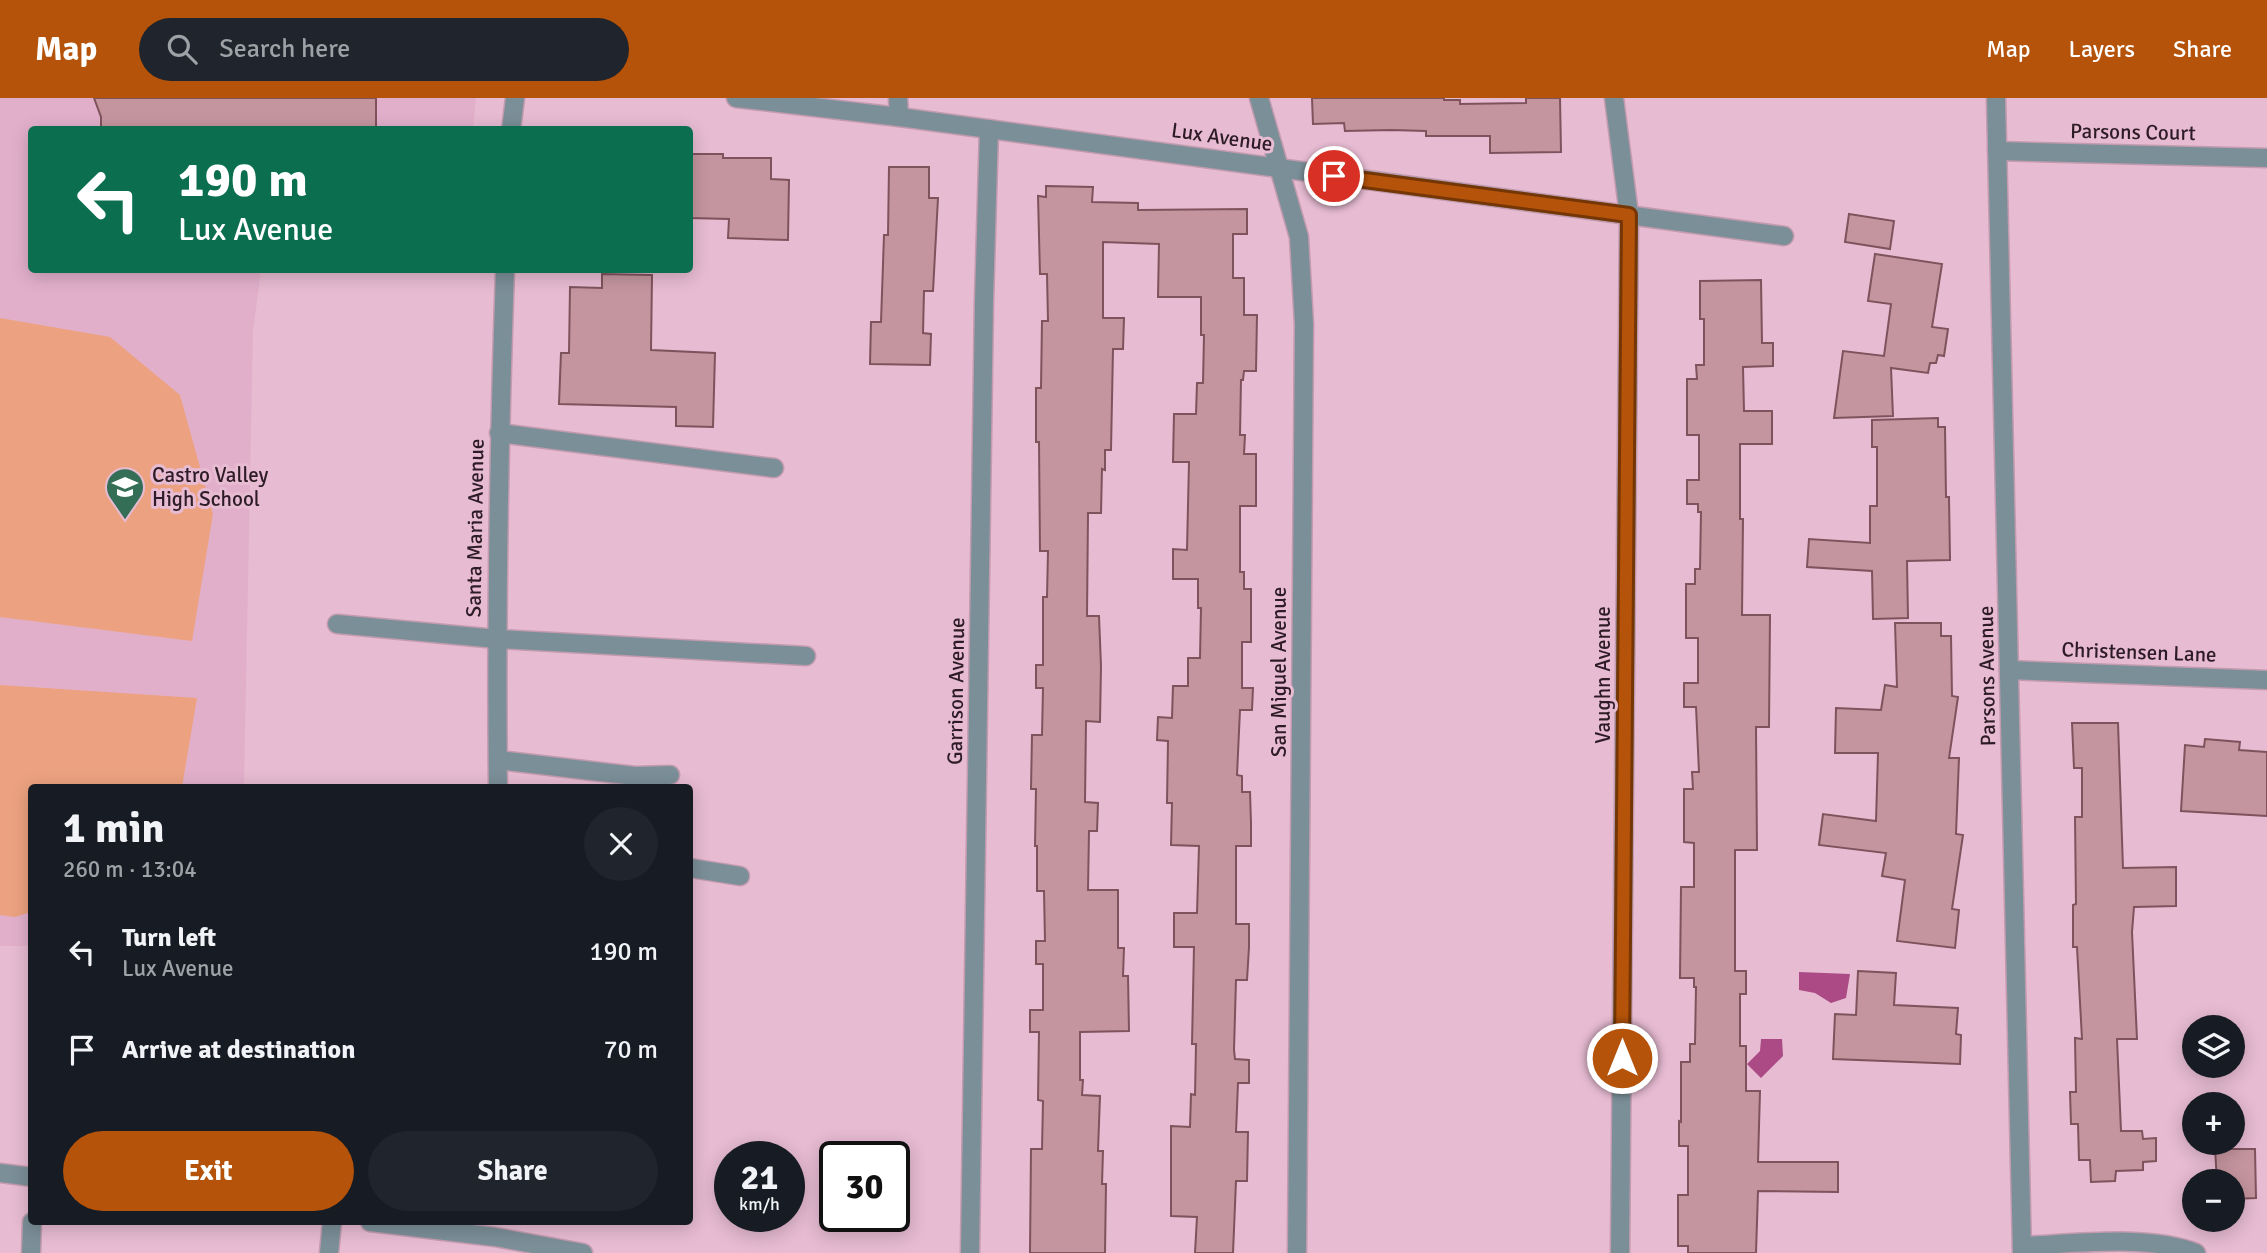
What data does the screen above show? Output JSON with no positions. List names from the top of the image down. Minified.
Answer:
{"streets":{"street":["Parsons Court","Lux Avenue","Santa Maria Avenue","Christensen Lane","San Miguel Avenue","Vaughn Avenue","Parsons Avenue","Garrison Avenue"]},"crossings":[["Parsons Court","Parsons Avenue"],["Lux Avenue","San Miguel Avenue"],["Lux Avenue","Vaughn Avenue"],["Lux Avenue","Garrison Avenue"],["Christensen Lane","Parsons Avenue"]],"places":{"school or university":["Castro Valley High School"]},"page":{"header":"Map","search":"Search here","nav":["Map","Layers","Share"],"turn":["190 m","Lux Avenue"],"heading":["1 min","260 m · 13:04"],"list":[{"name":"Turn left","note":"Lux Avenue","value":"190 m"},{"name":"Arrive at destination","value":"70 m"}],"map_buttons":["+","−"],"buttons":["Exit","Share"],"speed":"21 km/h","limit":"30"}}
